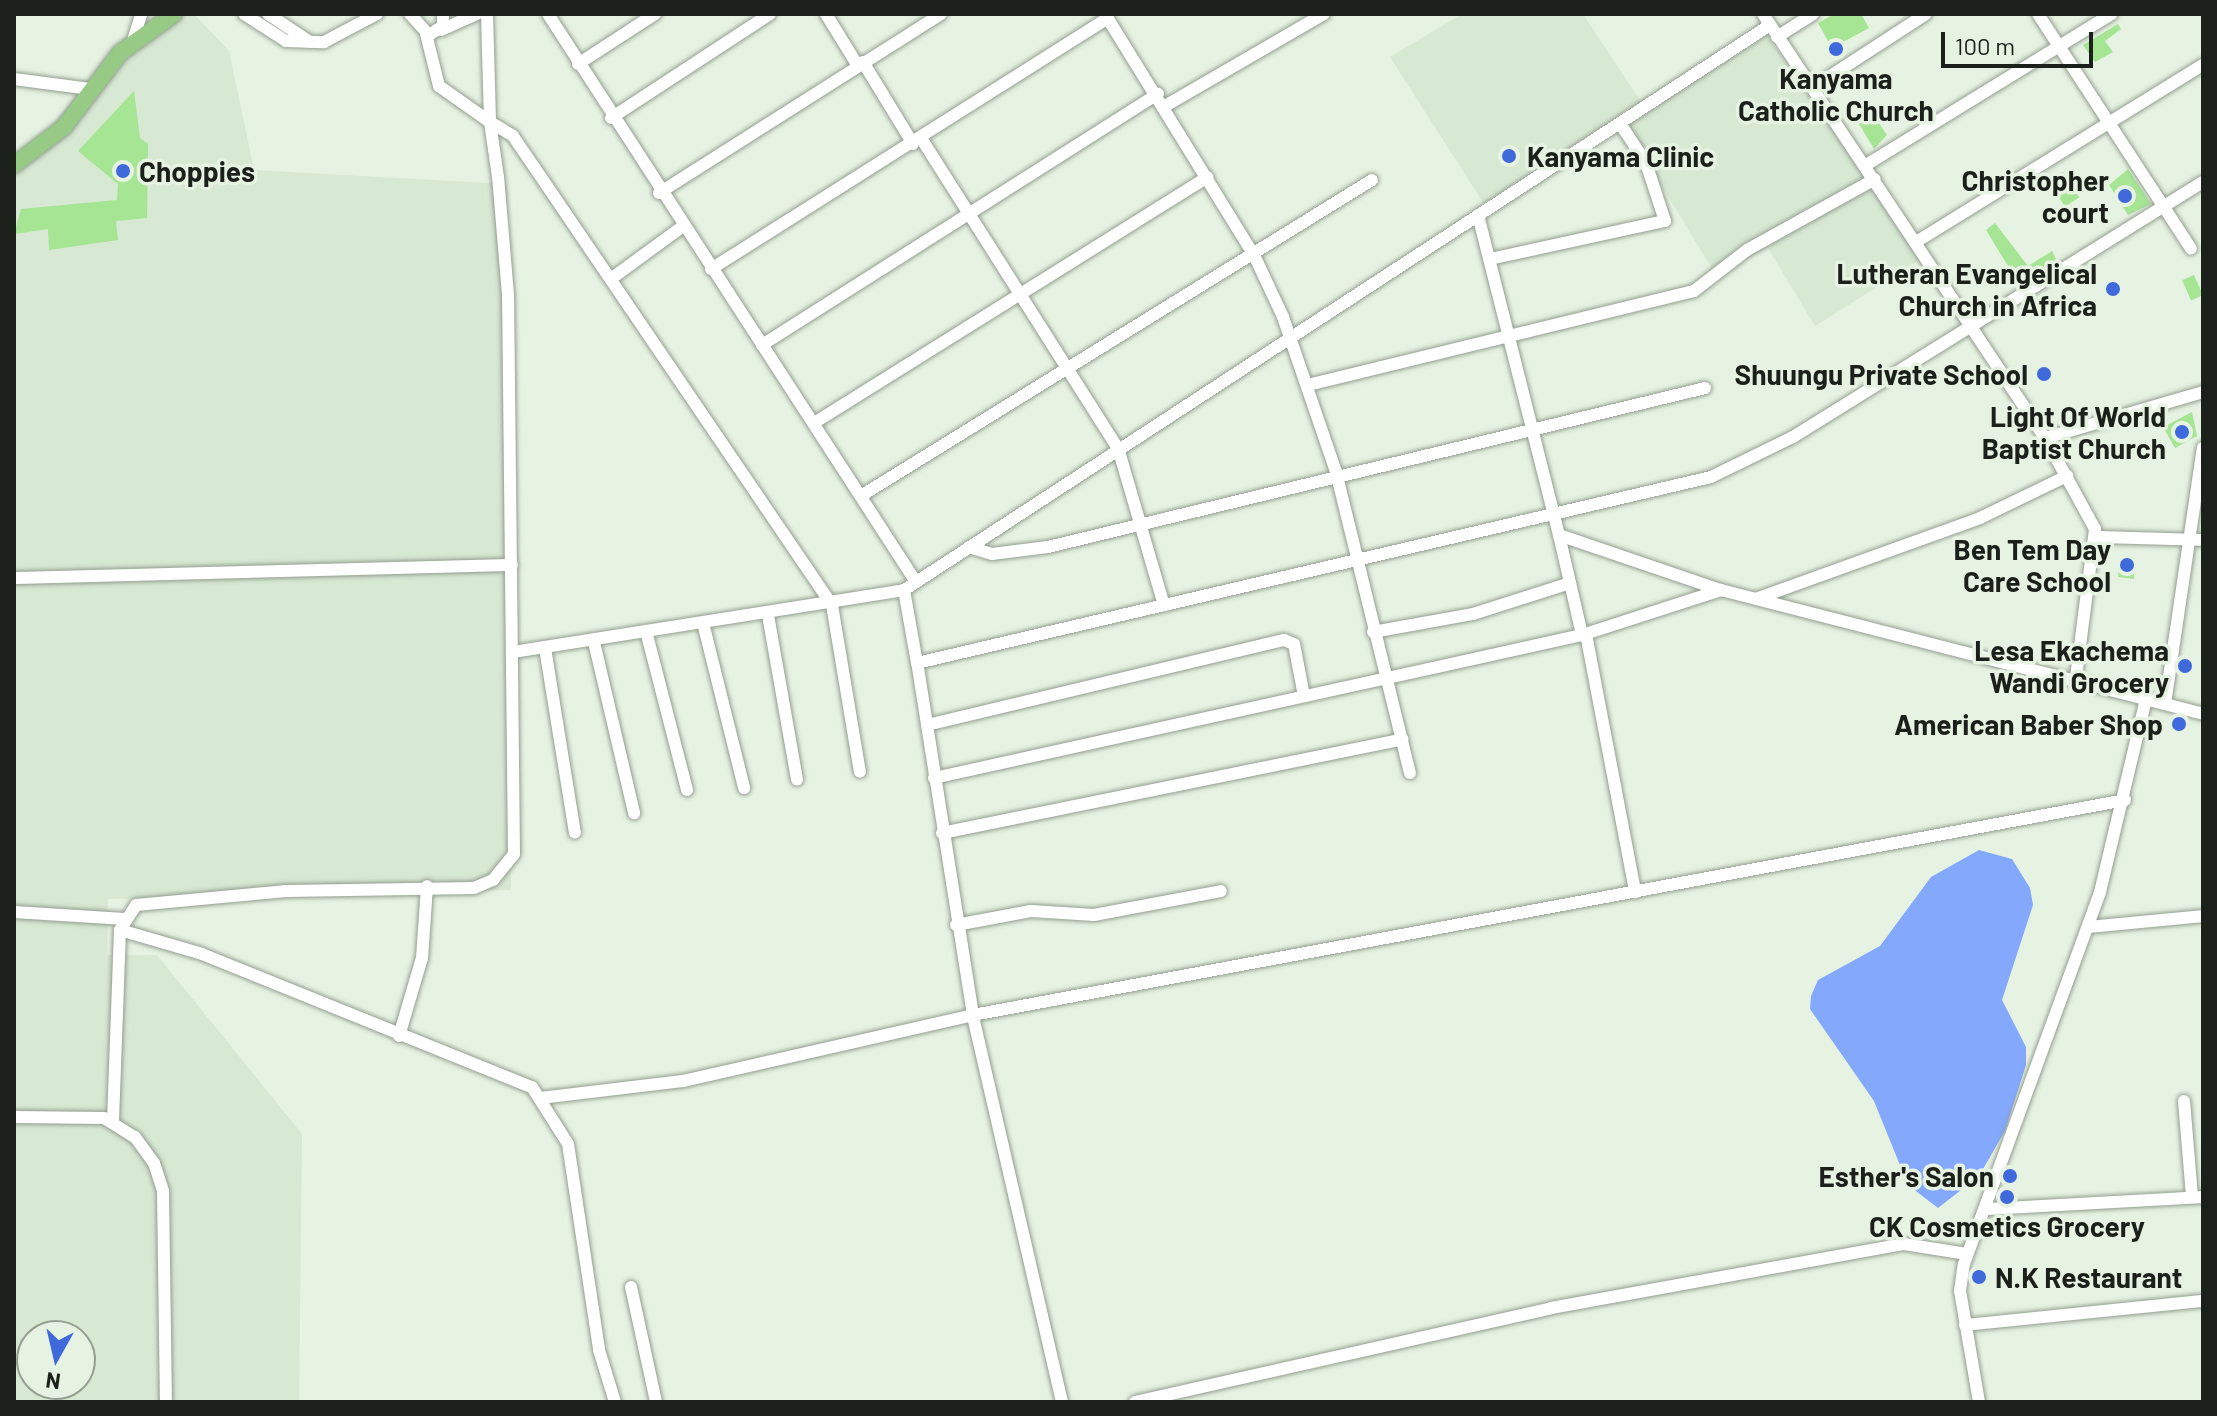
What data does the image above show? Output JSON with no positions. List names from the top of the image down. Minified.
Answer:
{"places":["Kanyama Catholic Church","Kanyama Clinic","Choppies","Christopher court","Lutheran Evangelical Church in Africa","Shuungu Private School","Light Of World Baptist Church","Ben Tem Day Care School","Lesa Ekachema Wandi Grocery","American Baber Shop","Esther's Salon","CK Cosmetics Grocery","N.K Restaurant"],"scale_bar":"100 m","north":"bottom"}
